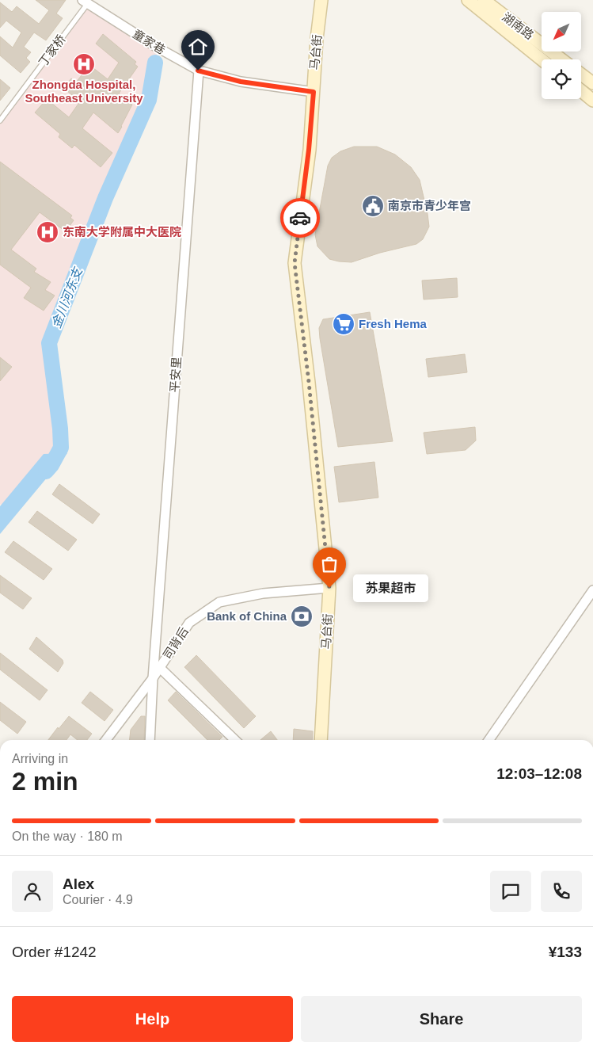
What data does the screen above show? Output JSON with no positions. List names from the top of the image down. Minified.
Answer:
{"streets":{"street":["湖南路","童家巷","马台街","平安里","司背后"],"lane":["丁家桥"]},"crossings":[["童家巷","丁家桥"],["童家巷","马台街"],["童家巷","平安里"],["马台街","司背后"],["平安里","司背后"]],"water":["金川河东支"],"places":{"hospital":["Zhongda Hospital, Southeast University","东南大学附属中大医院"],"public building":["南京市青少年宫"],"supermarket":["Fresh Hema"],"other":["苏果超市"],"bank":["Bank of China"]},"north":"bottom left","page":{"bubble":"苏果超市","heading":["2 min","Arriving in","12:03–12:08"],"panel":["Alex","Courier · 4.9","Order #1242","¥133"],"bar":"On the way · 180 m","buttons":["Help","Share"]}}
